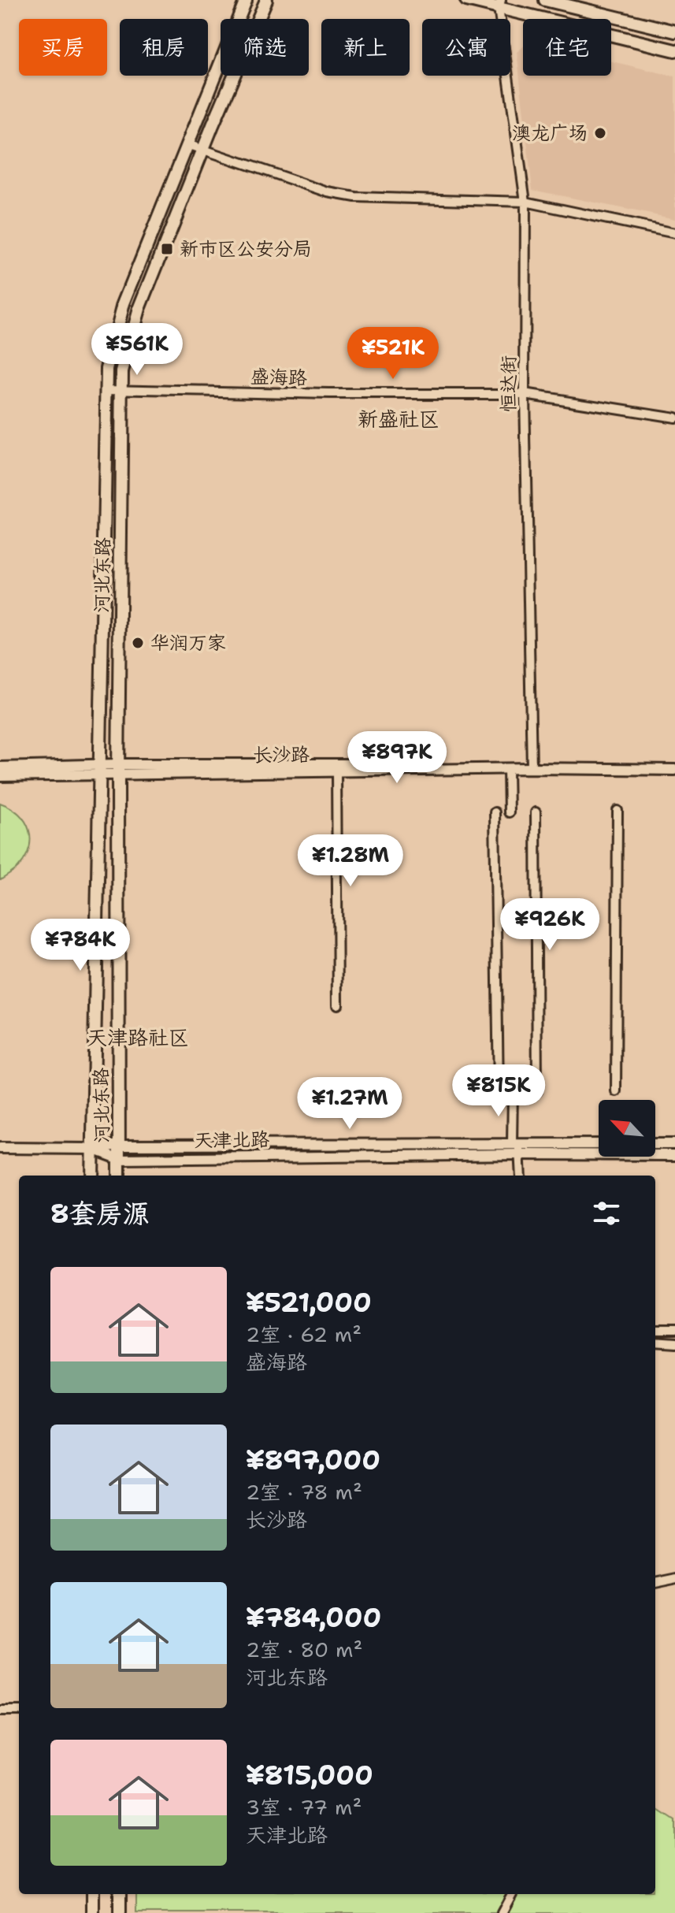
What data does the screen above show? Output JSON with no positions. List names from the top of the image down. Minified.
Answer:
{"streets":{"main road":["河北东路"],"street":["盛海路","恒达街","长沙路","天津北路"]},"crossings":[["盛海路","恒达街"],["盛海路","河北东路"],["恒达街","长沙路"],["河北东路","长沙路"],["河北东路","天津北路"]],"districts":["新盛社区","天津路社区"],"places":{"other":["澳龙广场","华润万家"],"transit":["新市区公安分局"]},"north":"top left","page":{"chip":["买房","租房","筛选","新上","公寓","住宅"],"price":["¥561K","¥521K","¥897K","¥1.28M","¥926K","¥784K","¥815K","¥1.27M"],"heading":"8套房源","list":[{"name":"¥521,000","note":"2室 · 62 m² · 盛海路"},{"name":"¥897,000","note":"2室 · 78 m² · 长沙路"},{"name":"¥784,000","note":"2室 · 80 m² · 河北东路"},{"name":"¥815,000","note":"3室 · 77 m² · 天津北路"}]}}
